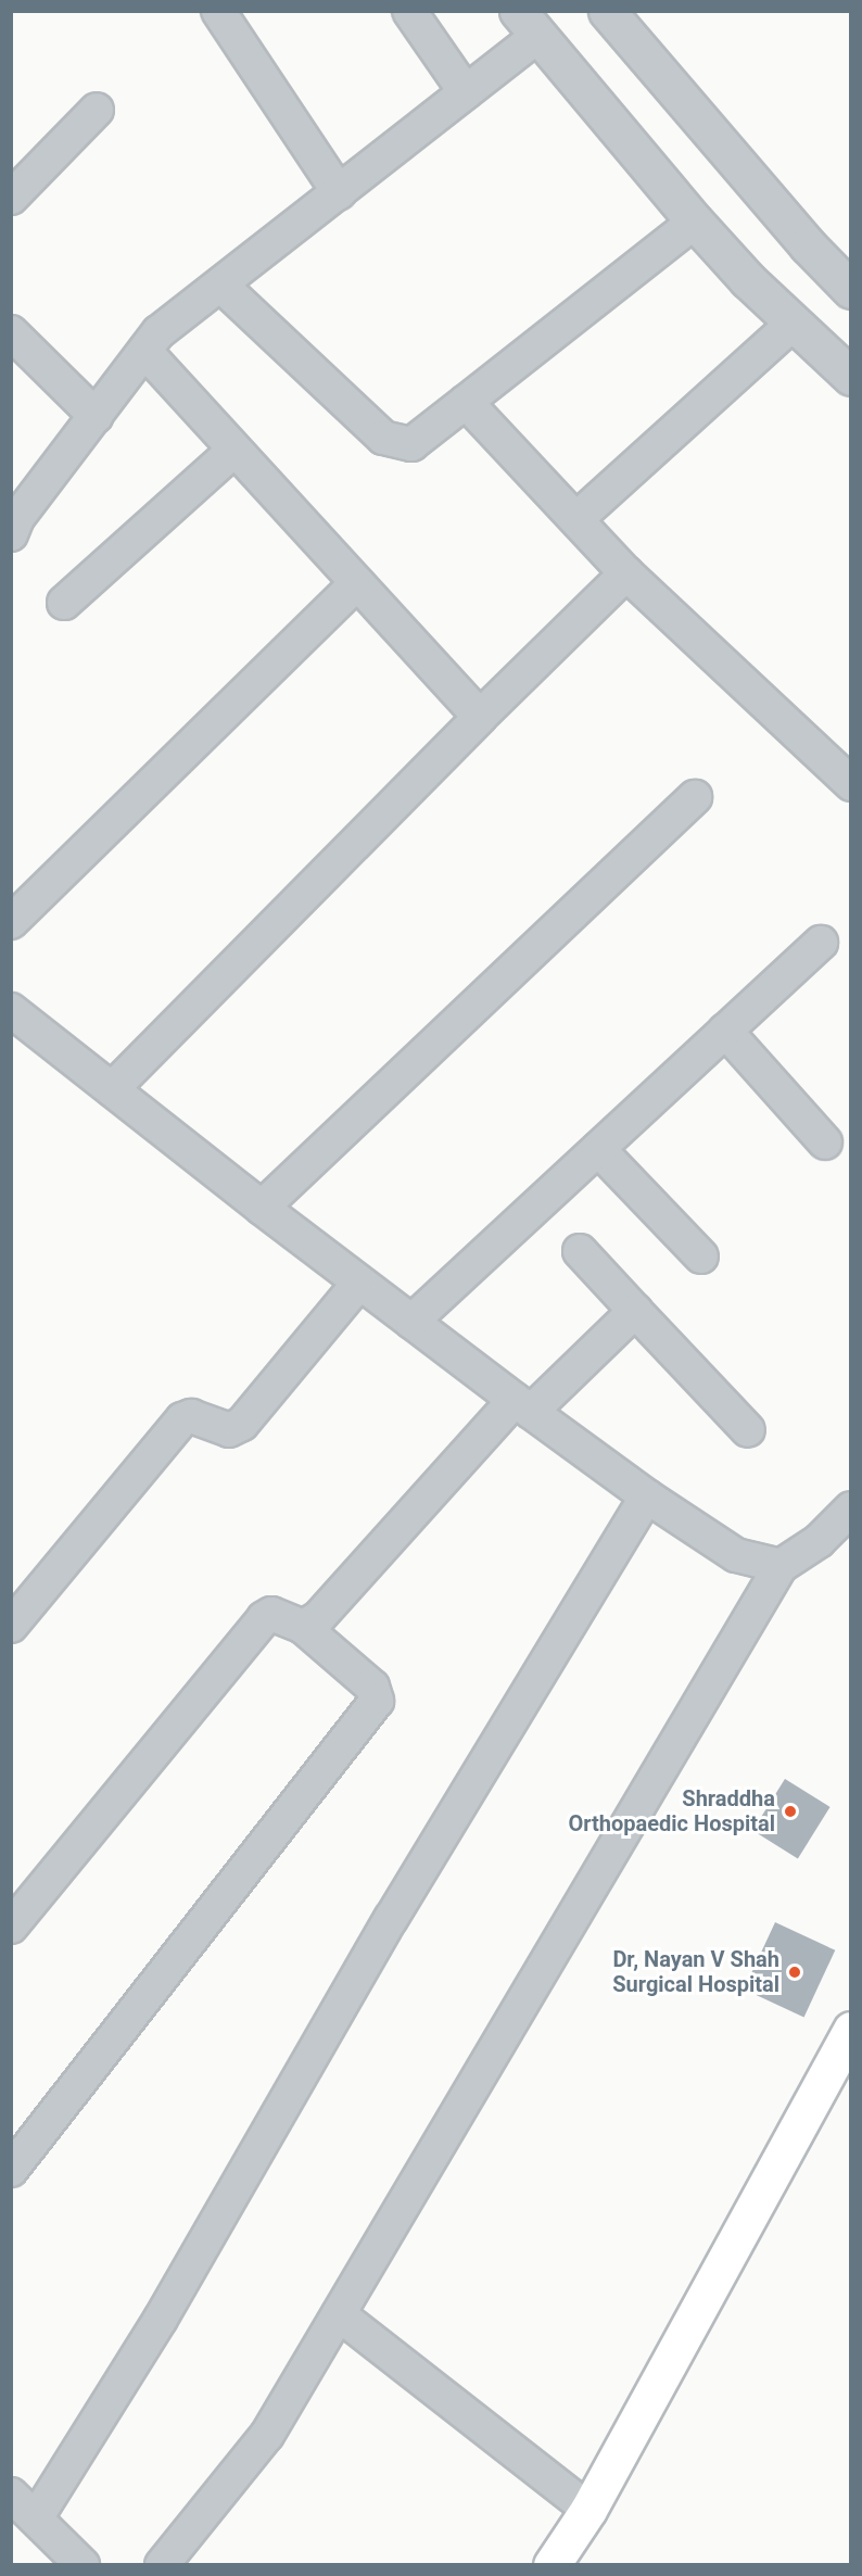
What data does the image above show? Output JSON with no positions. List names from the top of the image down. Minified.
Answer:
{"places":["Shraddha Orthopaedic Hospital","Dr, Nayan V Shah Surgical Hospital"]}
